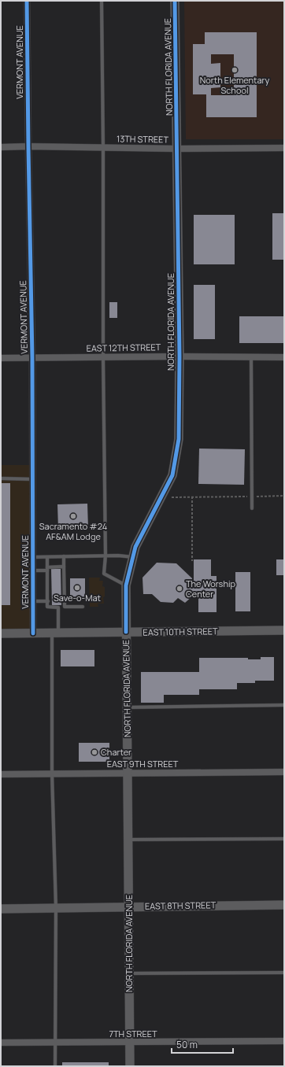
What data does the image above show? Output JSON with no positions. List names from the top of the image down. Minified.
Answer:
{"streets":{"main road":["NORTH FLORIDA AVENUE","EAST 10TH STREET","EAST 8TH STREET"],"street":["VERMONT AVENUE","13TH STREET","EAST 12TH STREET","EAST 9TH STREET","7TH STREET"]},"crossings":[["VERMONT AVENUE","13TH STREET"],["VERMONT AVENUE","EAST 12TH STREET"],["VERMONT AVENUE","EAST 10TH STREET"],["NORTH FLORIDA AVENUE","13TH STREET"],["NORTH FLORIDA AVENUE","EAST 12TH STREET"],["NORTH FLORIDA AVENUE","EAST 10TH STREET"],["NORTH FLORIDA AVENUE","EAST 9TH STREET"],["NORTH FLORIDA AVENUE","EAST 8TH STREET"],["NORTH FLORIDA AVENUE","7TH STREET"]],"places":["North Elementary School","Sacramento #24 AF&AM Lodge","Save-o-Mat","The Worship Center","Charter"],"scale_bar":"50 m"}
